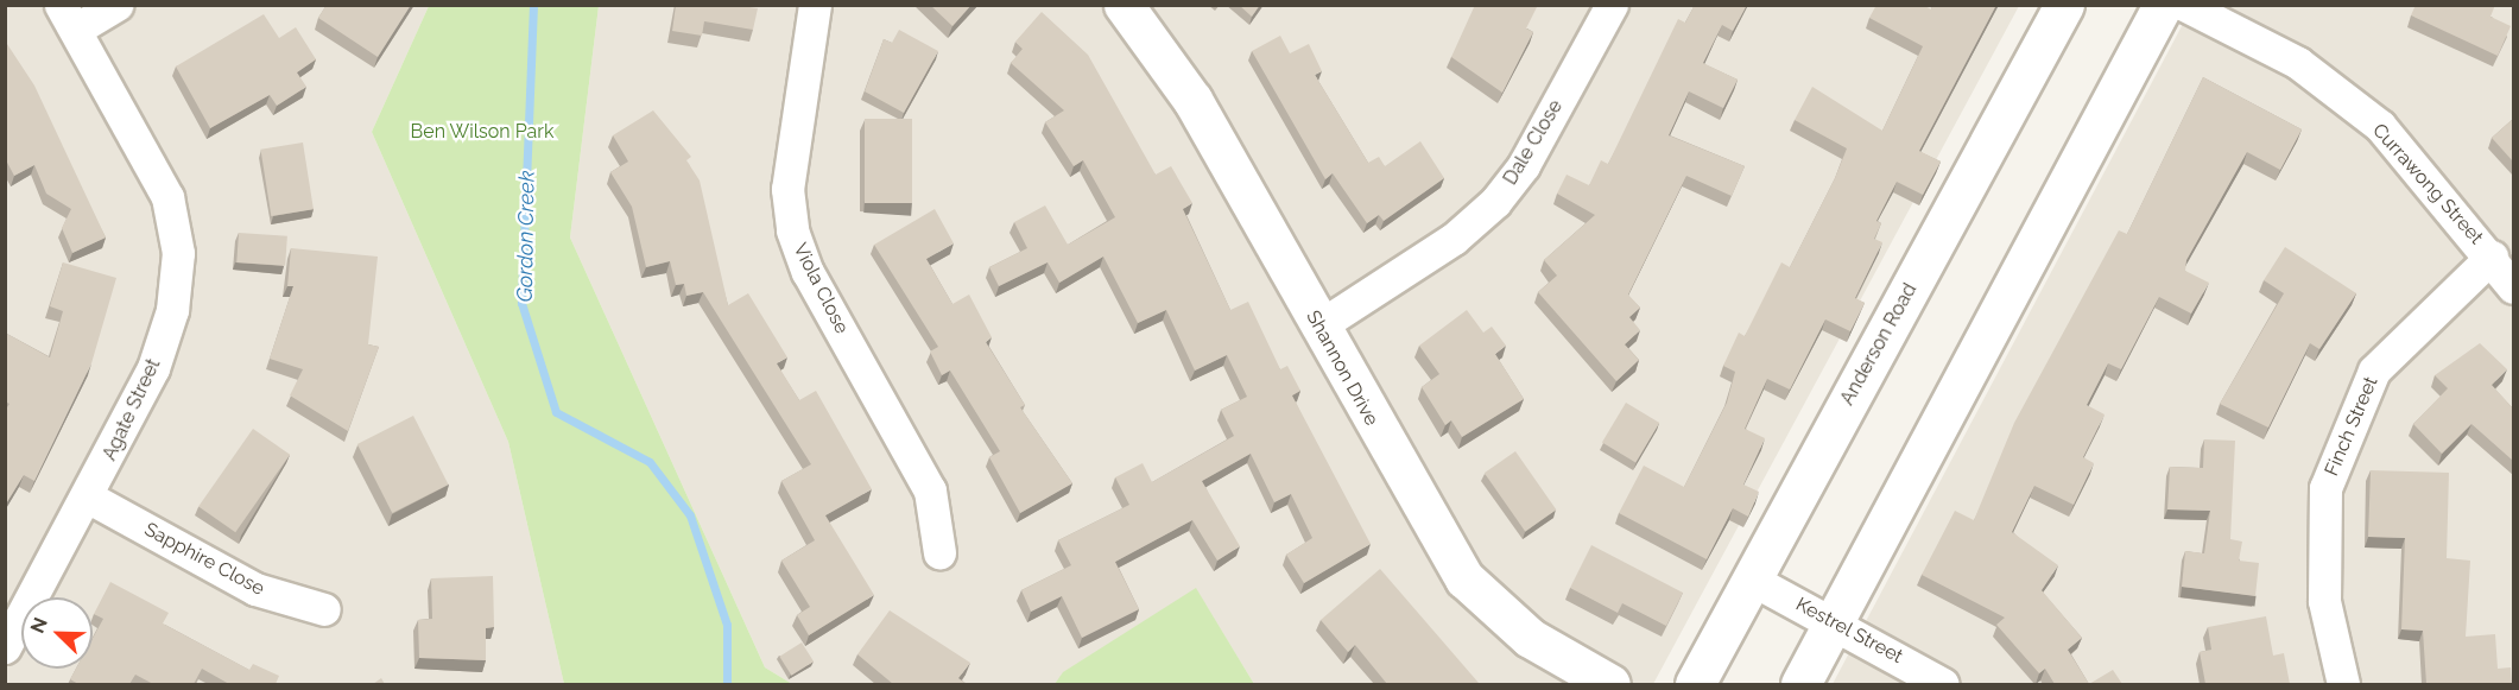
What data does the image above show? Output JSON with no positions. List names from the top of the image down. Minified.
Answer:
{"streets":{"street":["Dale Close","Currawong Street","Viola Close","Anderson Road","Shannon Drive","Agate Street","Finch Street","Sapphire Close","Kestrel Street"]},"crossings":[["Dale Close","Shannon Drive"],["Currawong Street","Finch Street"],["Anderson Road","Kestrel Street"],["Agate Street","Sapphire Close"]],"water":["Gordon Creek"],"parks":["Ben Wilson Park"],"north":"top left"}
